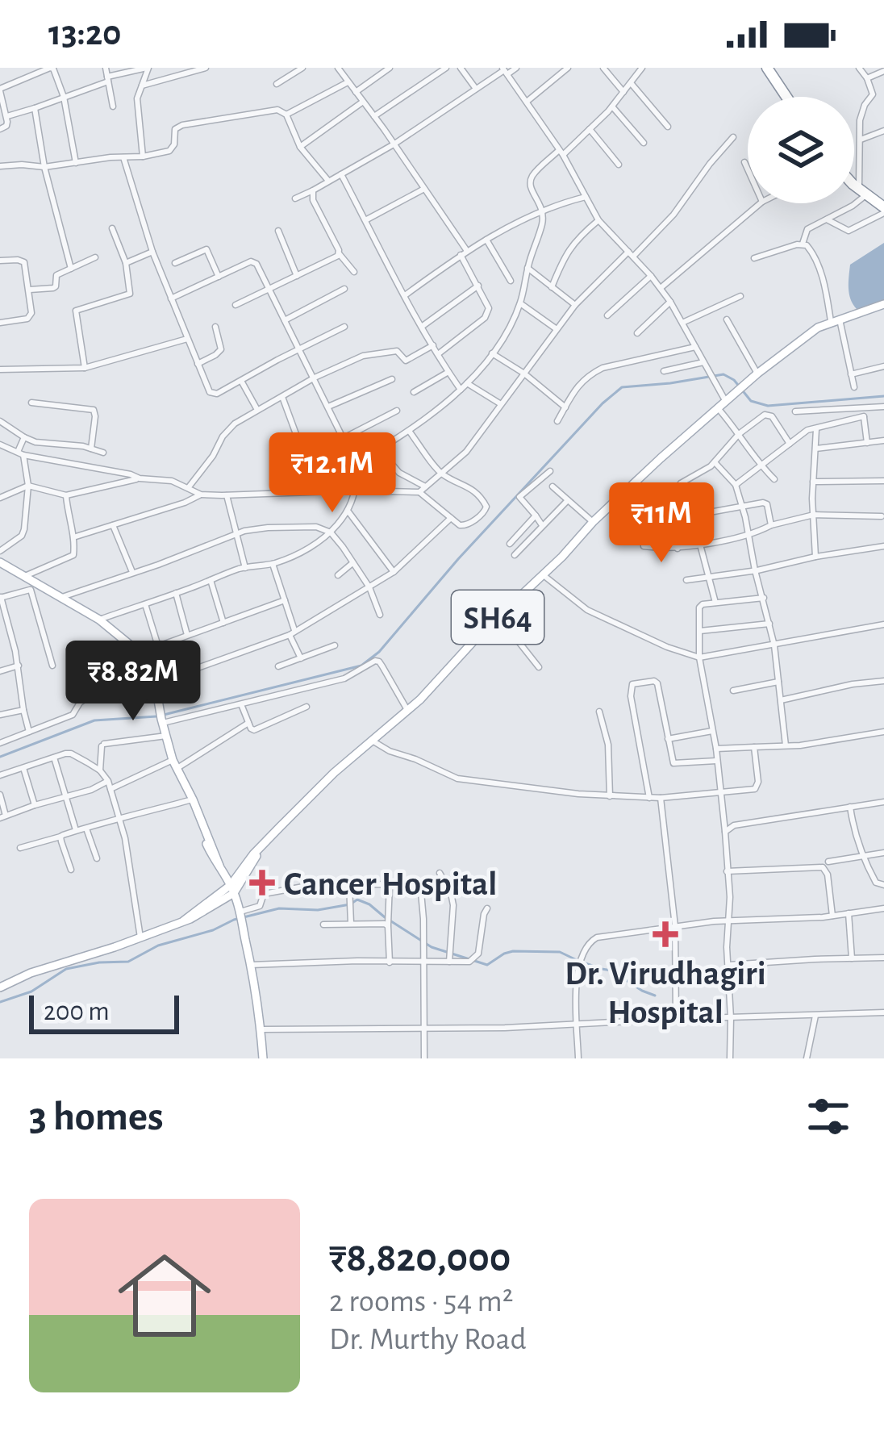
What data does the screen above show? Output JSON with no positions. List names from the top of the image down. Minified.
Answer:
{"streets":{"main road":["SH64"]},"places":{"health":["Cancer Hospital","Dr. Virudhagiri Hospital"]},"scale_bar":"200 m","page":{"status":"13:20","price":["₹12.1M","₹11M","₹8.82M"],"scale":"200 m","heading":"3 homes","list":[{"name":"₹8,820,000","note":"2 rooms · 54 m² · Dr. Murthy Road"}]}}
